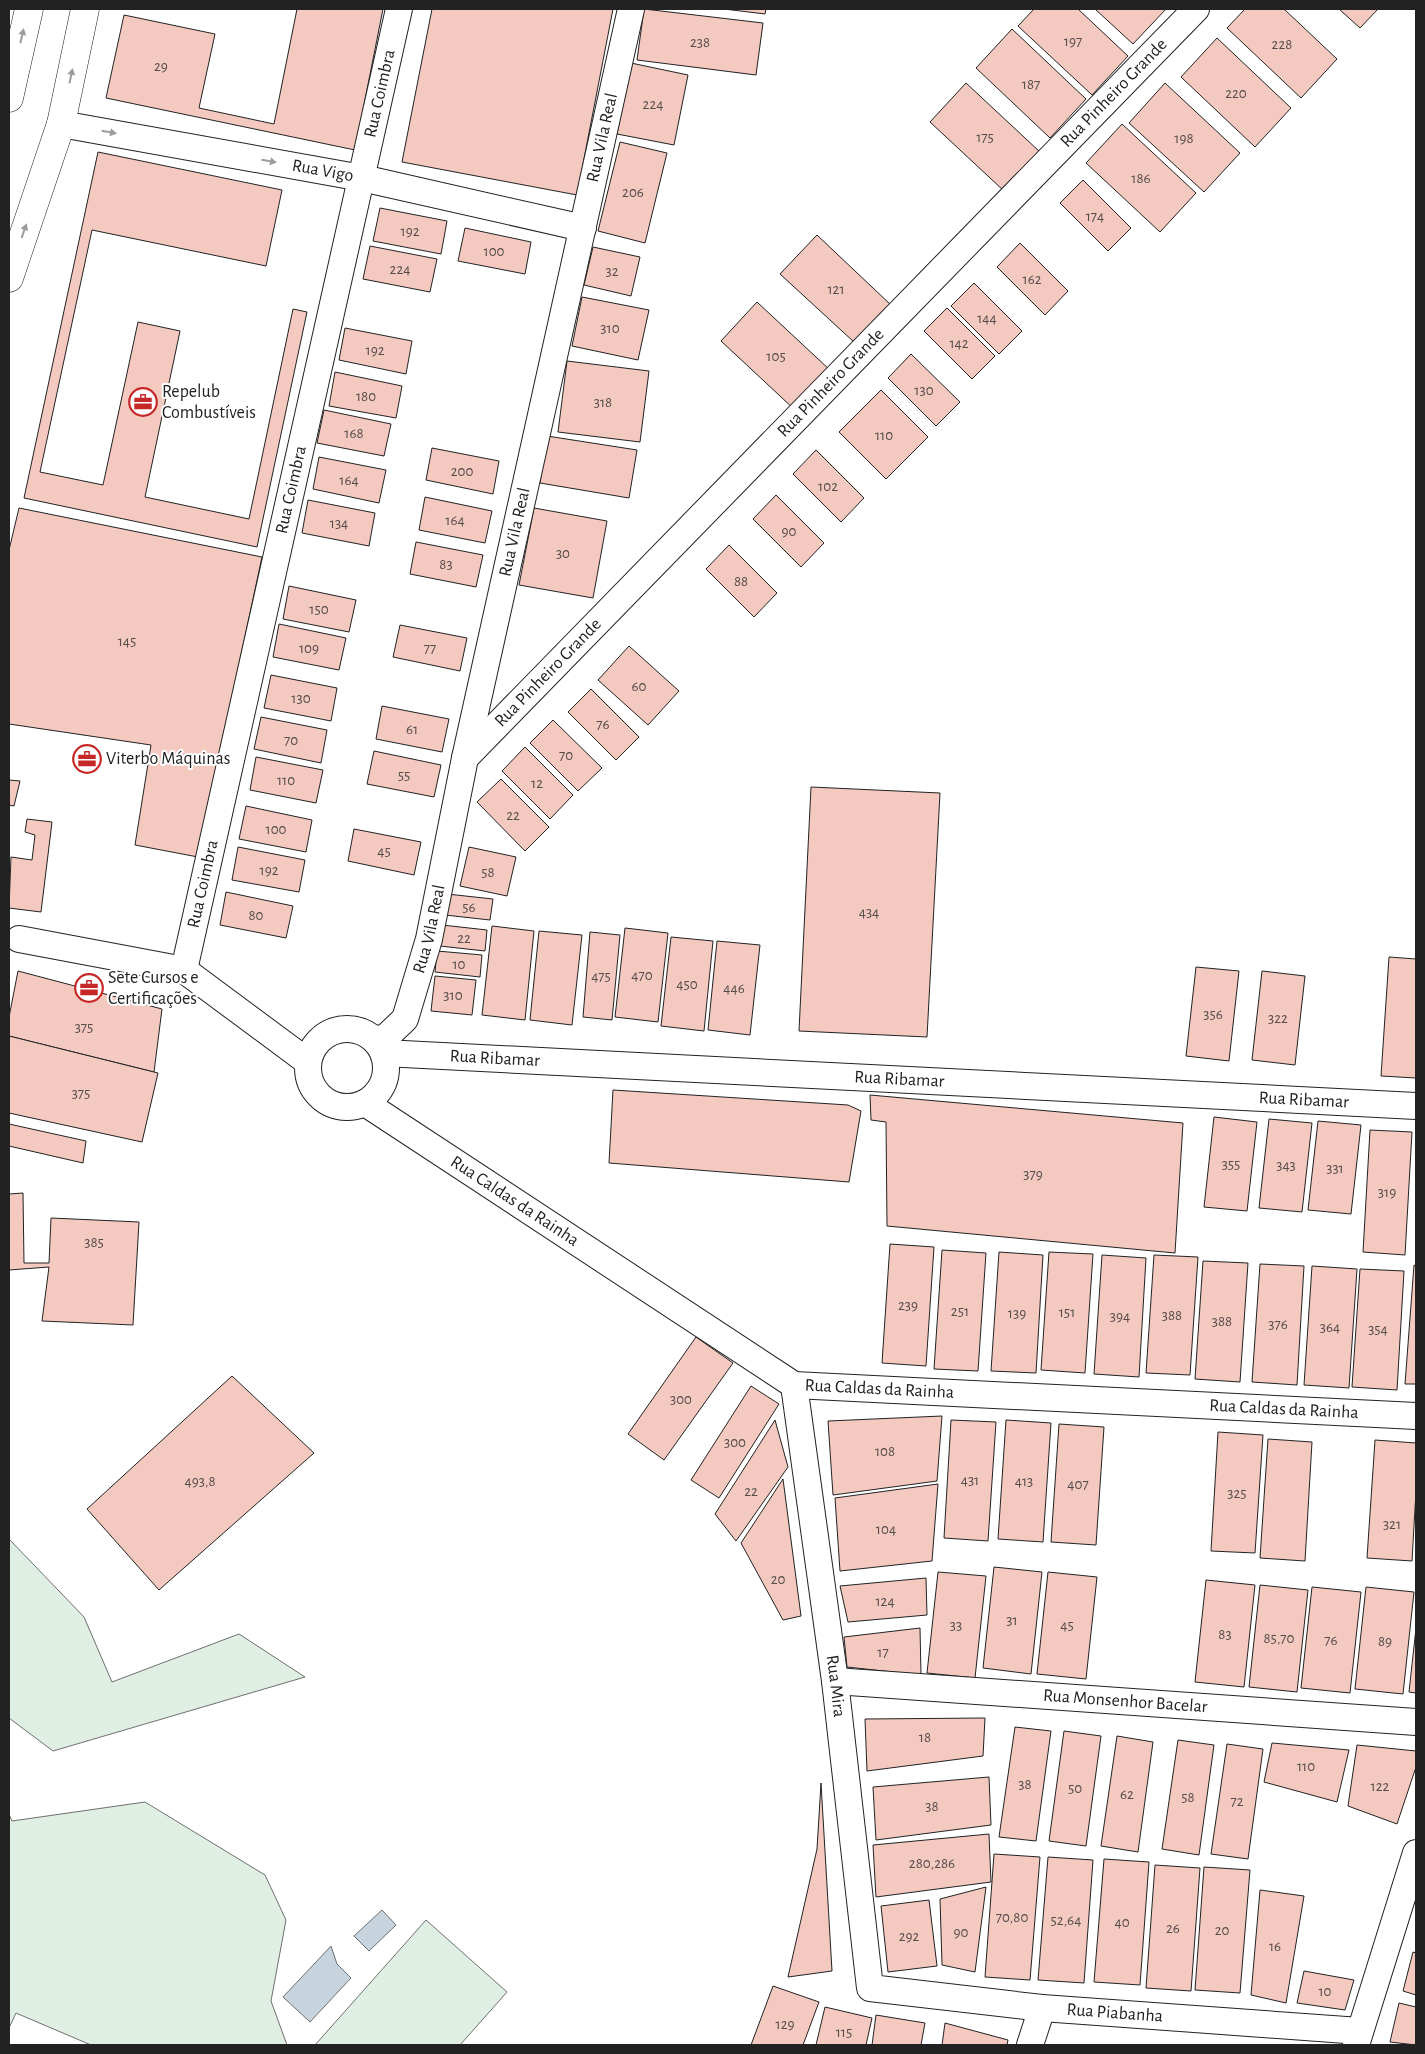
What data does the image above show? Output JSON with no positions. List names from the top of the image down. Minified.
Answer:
{"streets":{"street":["Rua Pinheiro Grande","Rua Coimbra","Rua Vila Real","Rua Vigo","Rua Ribamar","Rua Caldas da Rainha","Rua Mira","Rua Monsenhor Bacelar","Rua Piabanha"]},"crossings":[["Rua Pinheiro Grande","Rua Vila Real"],["Rua Coimbra","Rua Vigo"],["Rua Vila Real","Rua Vigo"],["Rua Vila Real","Rua Ribamar"],["Rua Vila Real","Rua Caldas da Rainha"],["Rua Ribamar","Rua Caldas da Rainha"],["Rua Caldas da Rainha","Rua Mira"],["Rua Mira","Rua Monsenhor Bacelar"],["Rua Mira","Rua Piabanha"]],"one_way":["Rua Vigo"],"places":{"office":["Repelub Combustíveis","Viterbo Máquinas","Sete Cursos e Certificações"]},"house_numbers":["197","238","228","29","187","220","224","175","198","186","206","174","192","100","224","32","162","121","144","310","142","192","105","130","180","318","168","110","200","164","102","164","134","90","30","83","88","150","145","109","77","60","130","76","61","70","70","55","110","12","22","100","45","192","58","56","434","80","22","10","470","475","450","446","310","356","322","375","375","355","343","331","379","319","385","239","251","151","139","388","394","388","376","364","354","300","300","108","431","493,8","413","407","22","325","321","104","20","124","31","33","45","83","85,70","76","89","17","18","110","38","122","50","62","58","72","38","280,286","70,80","52,64","40","26","20","90","292","16","10","129","115"]}
